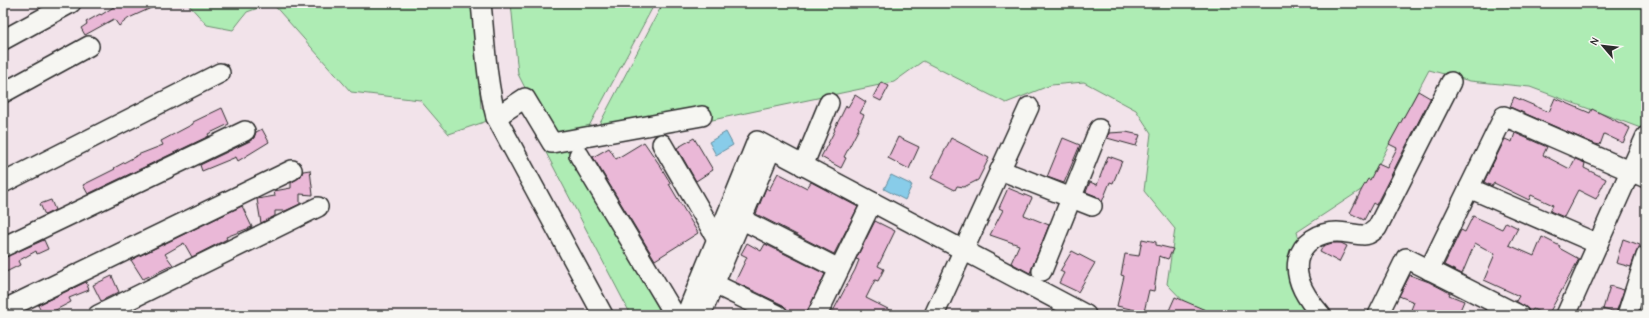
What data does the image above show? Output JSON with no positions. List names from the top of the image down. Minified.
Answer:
{"north":"top left"}
